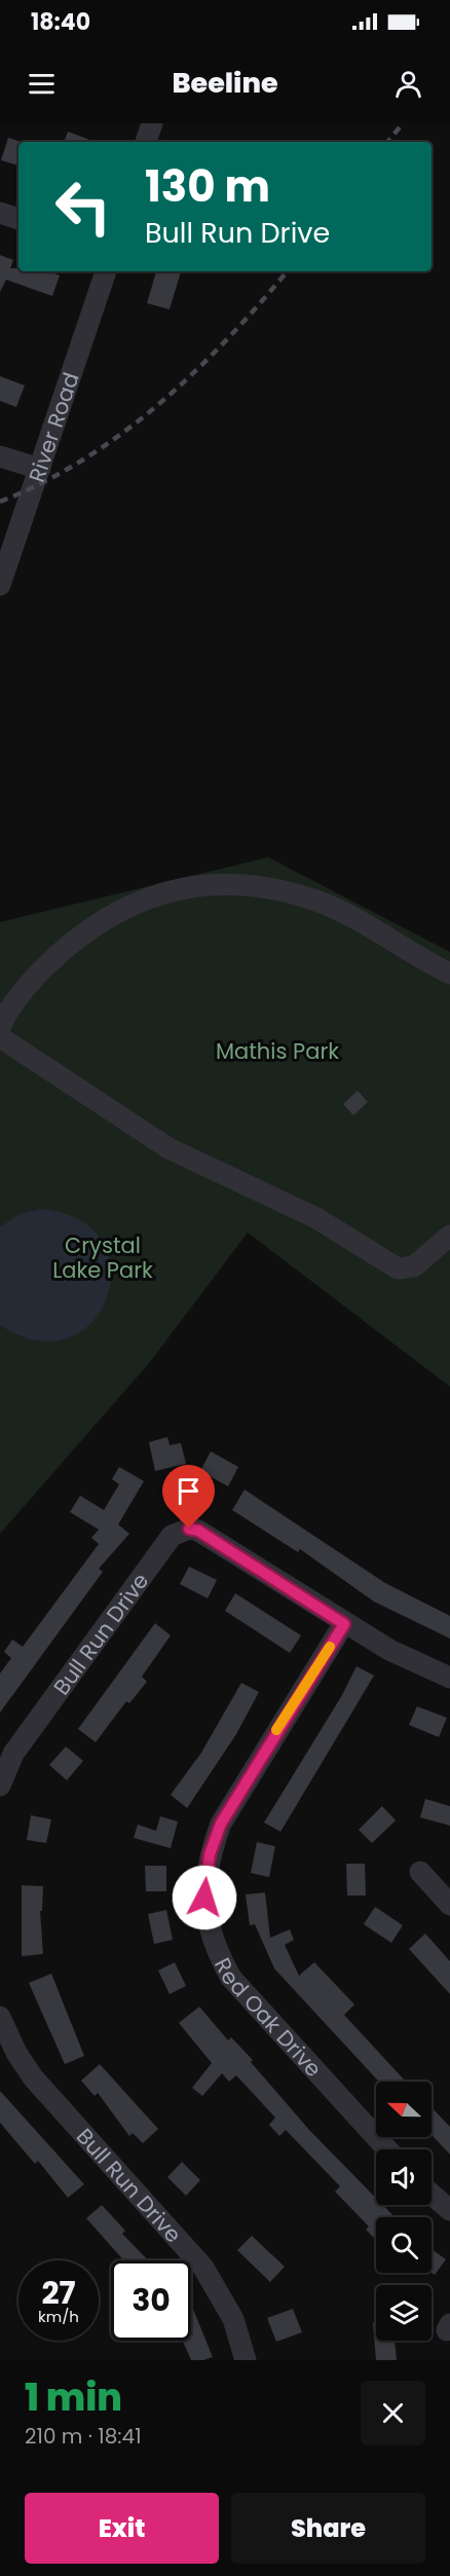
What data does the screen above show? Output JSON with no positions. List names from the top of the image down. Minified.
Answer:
{"streets":{"street":["River Road","Bull Run Drive","Red Oak Drive"]},"crossings":[["Bull Run Drive","Red Oak Drive"]],"parks":["Mathis Park","Crystal Lake Park"],"north":"left","page":{"status":"18:40","header":"Beeline","turn":["130 m","Bull Run Drive"],"speed":"27 km/h","limit":"30","heading":["1 min","210 m · 18:41"],"buttons":["Exit","Share"]}}
